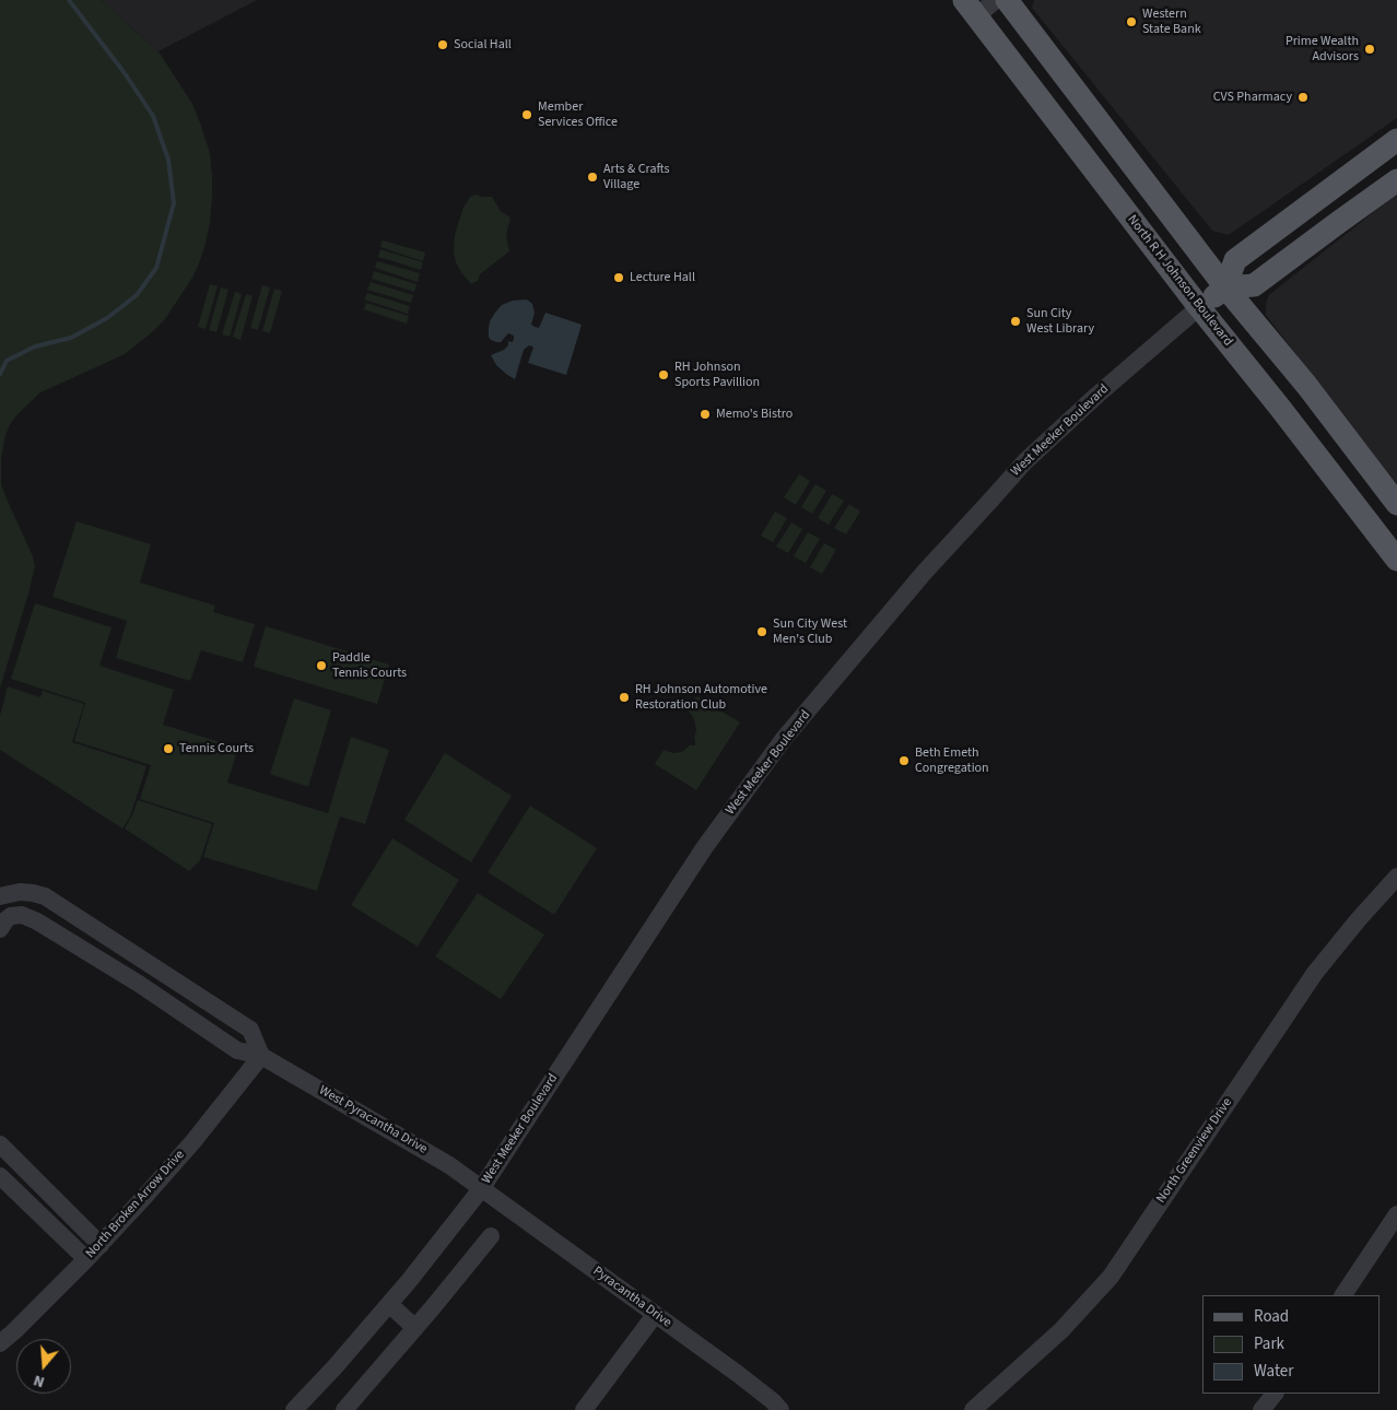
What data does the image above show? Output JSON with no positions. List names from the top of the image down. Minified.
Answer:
{"streets":{"main road":["North R H Johnson Boulevard","West Meeker Boulevard"],"street":["West Pyracantha Drive","North Greenview Drive","North Broken Arrow Drive","Pyracantha Drive"]},"crossings":[["North R H Johnson Boulevard","West Meeker Boulevard"],["West Meeker Boulevard","West Pyracantha Drive"],["West Meeker Boulevard","Pyracantha Drive"],["West Pyracantha Drive","North Broken Arrow Drive"],["West Pyracantha Drive","Pyracantha Drive"]],"places":["Western State Bank","Social Hall","Prime Wealth Advisors","CVS Pharmacy","Member Services Office","Arts & Crafts Village","Lecture Hall","Sun City West Library","RH Johnson Sports Pavillion","Memo's Bistro","Sun City West Men's Club","Paddle Tennis Courts","RH Johnson Automotive Restoration Club","Tennis Courts","Beth Emeth Congregation"],"legend":["Road","Park","Water"],"north":"bottom"}
